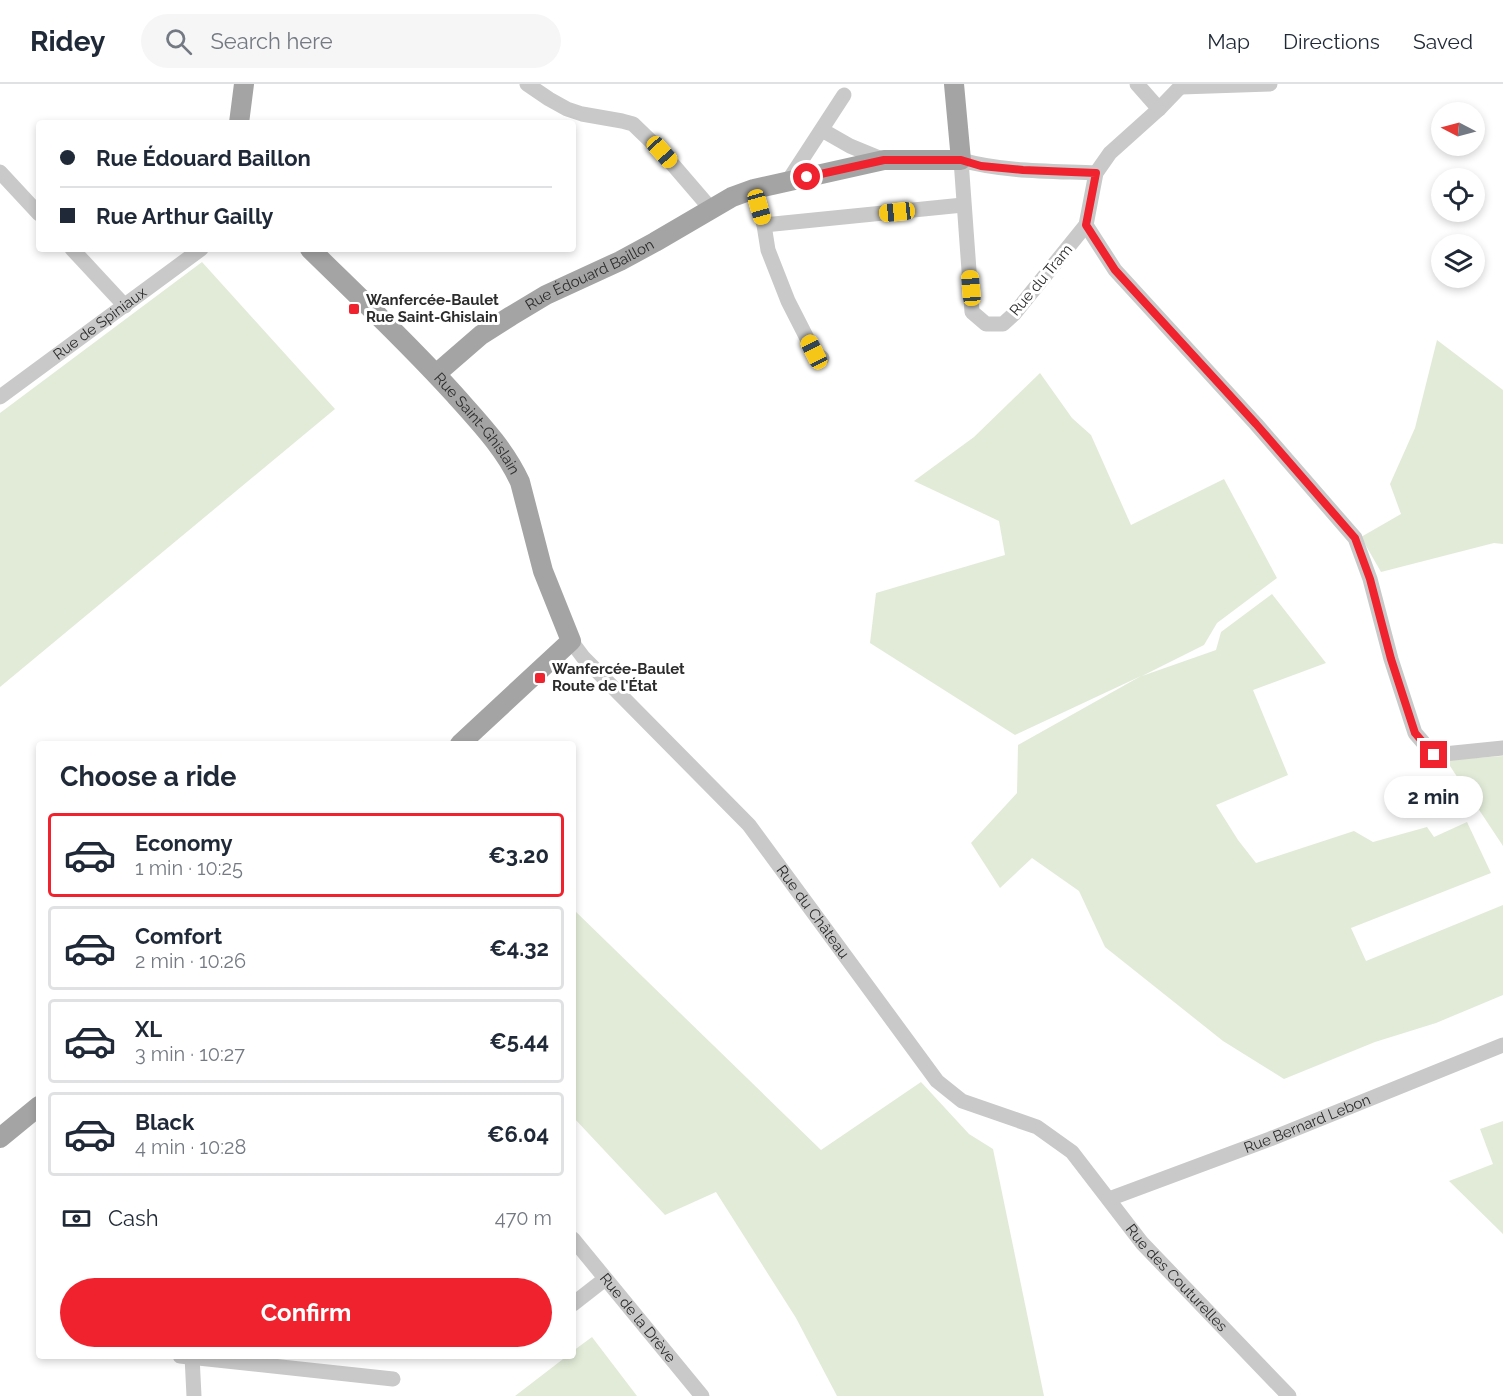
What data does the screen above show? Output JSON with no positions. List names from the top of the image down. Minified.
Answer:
{"streets":{"main road":["Rue Édouard Baillon","Rue du Tram","Rue Saint-Ghislain"],"street":["Rue de Spiniaux","Rue du Château","Rue Bernard Lebon","Rue des Couturelles","Rue de la Drève"]},"crossings":[["Rue Édouard Baillon","Rue du Tram"],["Rue Édouard Baillon","Rue Saint-Ghislain"],["Rue Saint-Ghislain","Rue du Château"],["Rue du Château","Rue des Couturelles"],["Rue Bernard Lebon","Rue des Couturelles"]],"places":{"transit":["Wanfercée-Baulet Rue Saint-Ghislain","Wanfercée-Baulet Route de l'État"]},"north":"left","page":{"header":"Ridey","search":"Search here","nav":["Map","Directions","Saved"],"banner":["Rue Édouard Baillon","Rue Arthur Gailly"],"heading":"Choose a ride","bubble":"2 min","list":[{"name":"Economy","note":"1 min · 10:25","value":"€3.20"},{"name":"Comfort","note":"2 min · 10:26","value":"€4.32"},{"name":"XL","note":"3 min · 10:27","value":"€5.44"},{"name":"Black","note":"4 min · 10:28","value":"€6.04"}],"pay":["Cash","470 m"],"buttons":"Confirm"}}
